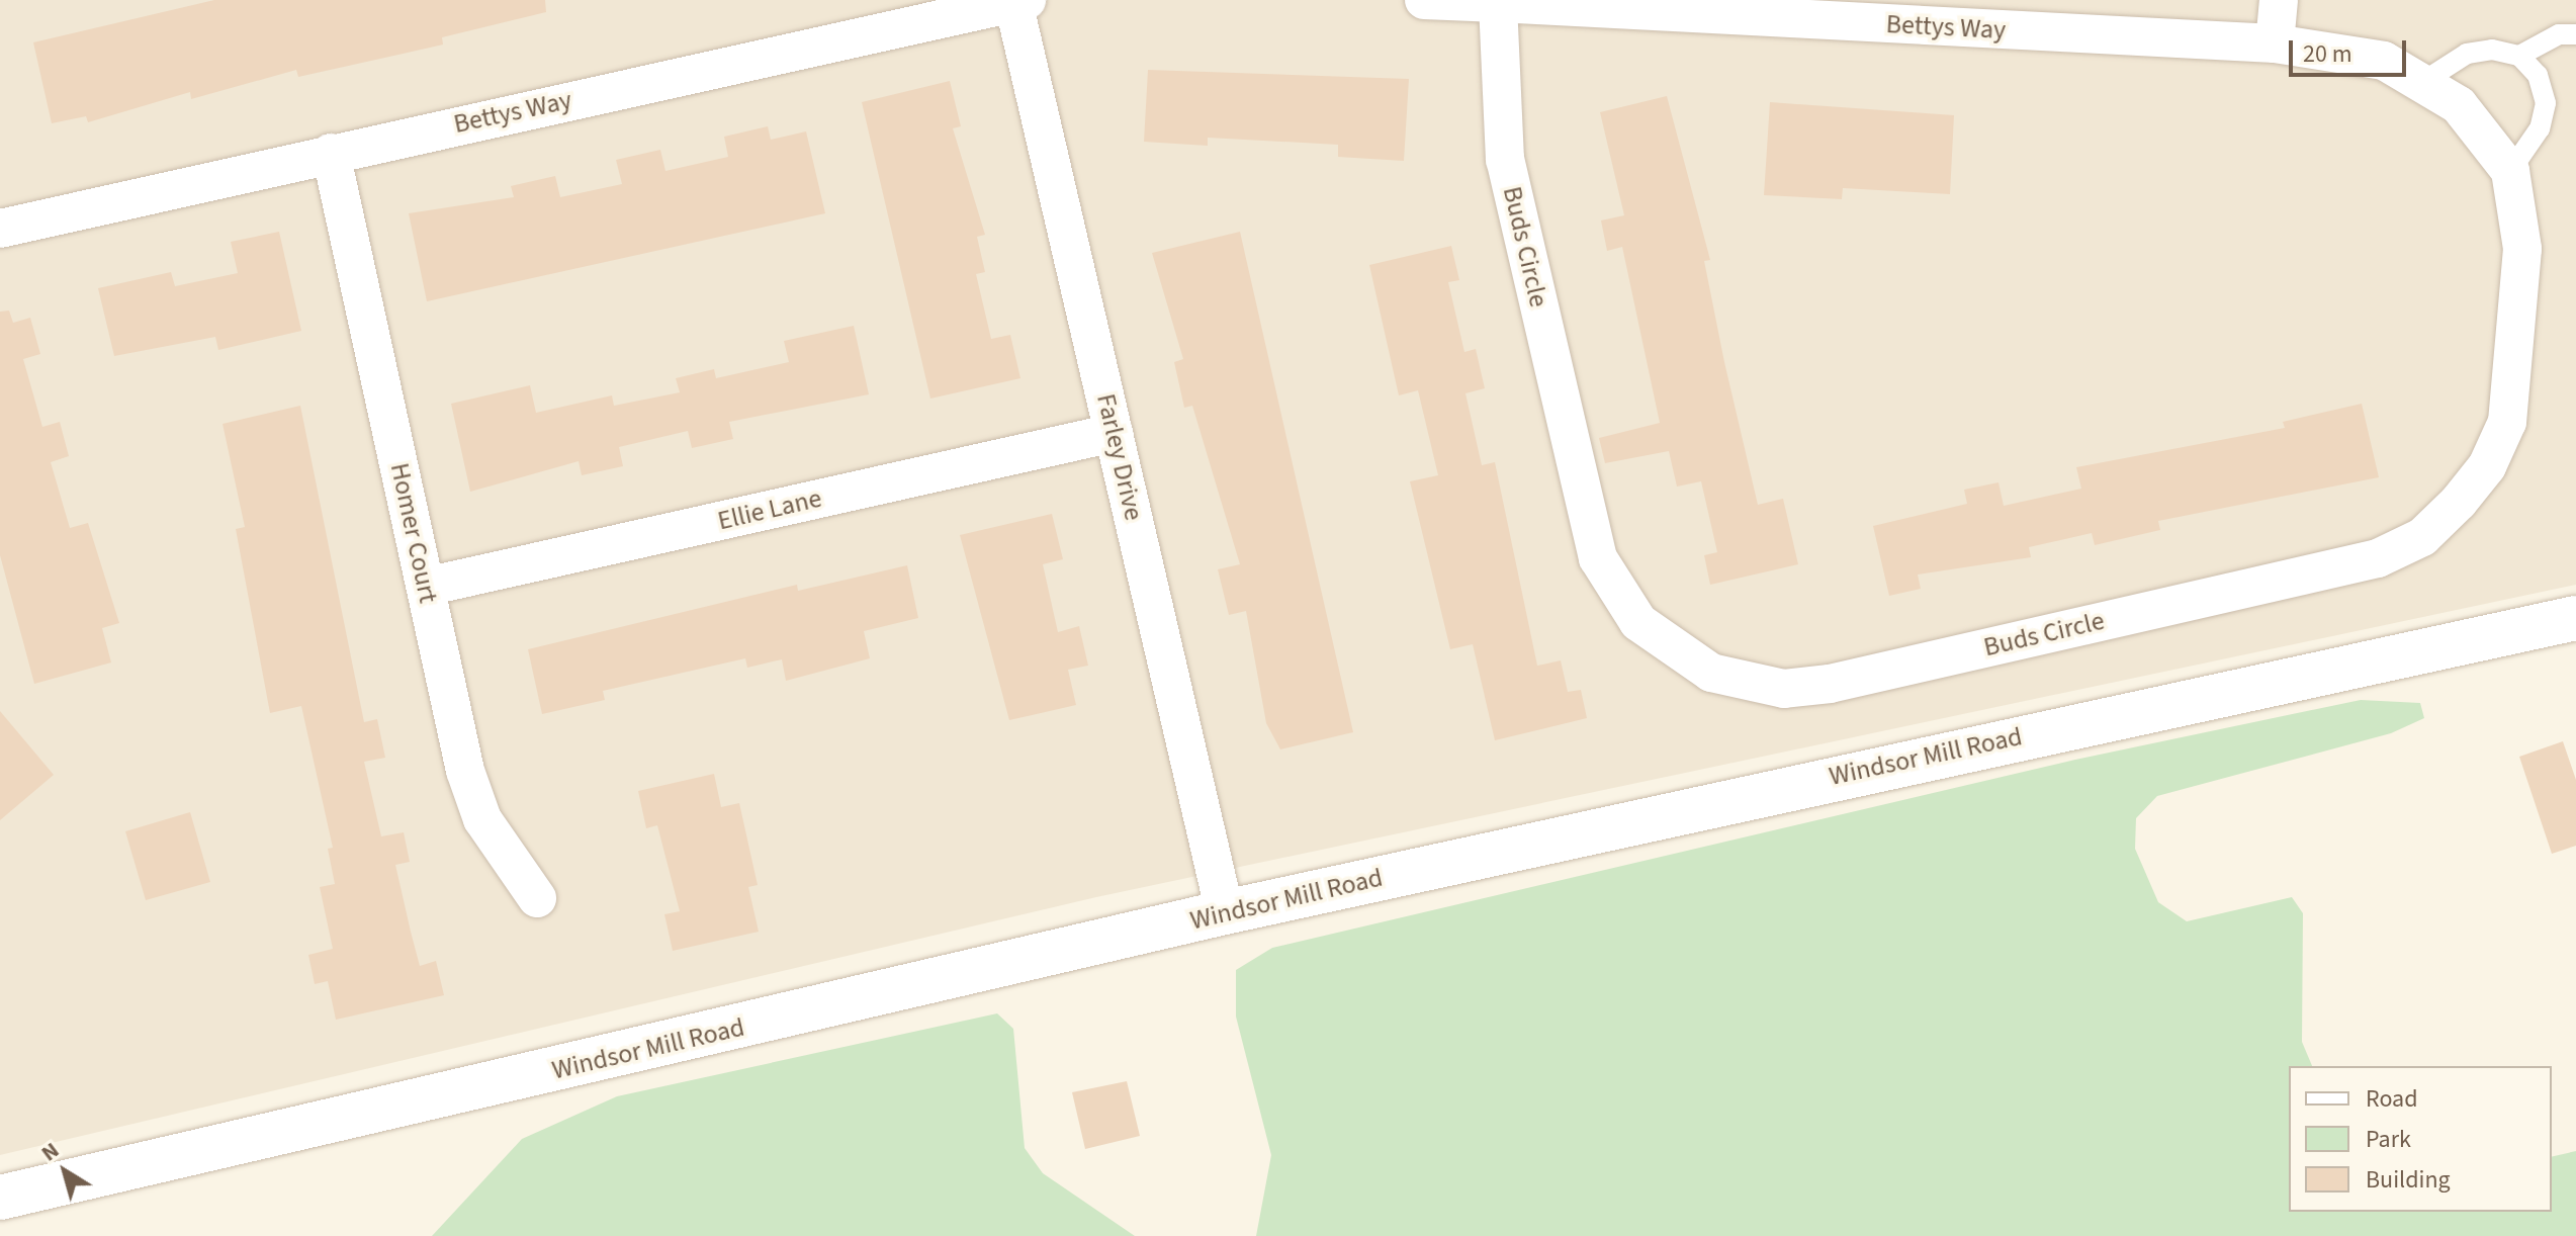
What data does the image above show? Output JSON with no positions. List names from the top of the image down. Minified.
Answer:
{"streets":{"main road":["Windsor Mill Road"],"street":["Bettys Way","Buds Circle","Farley Drive","Ellie Lane","Homer Court"]},"crossings":[["Bettys Way","Buds Circle"],["Bettys Way","Farley Drive"],["Bettys Way","Homer Court"],["Farley Drive","Ellie Lane"],["Farley Drive","Windsor Mill Road"],["Ellie Lane","Homer Court"]],"legend":["Road","Park","Building"],"scale_bar":"20 m","north":"top left"}
